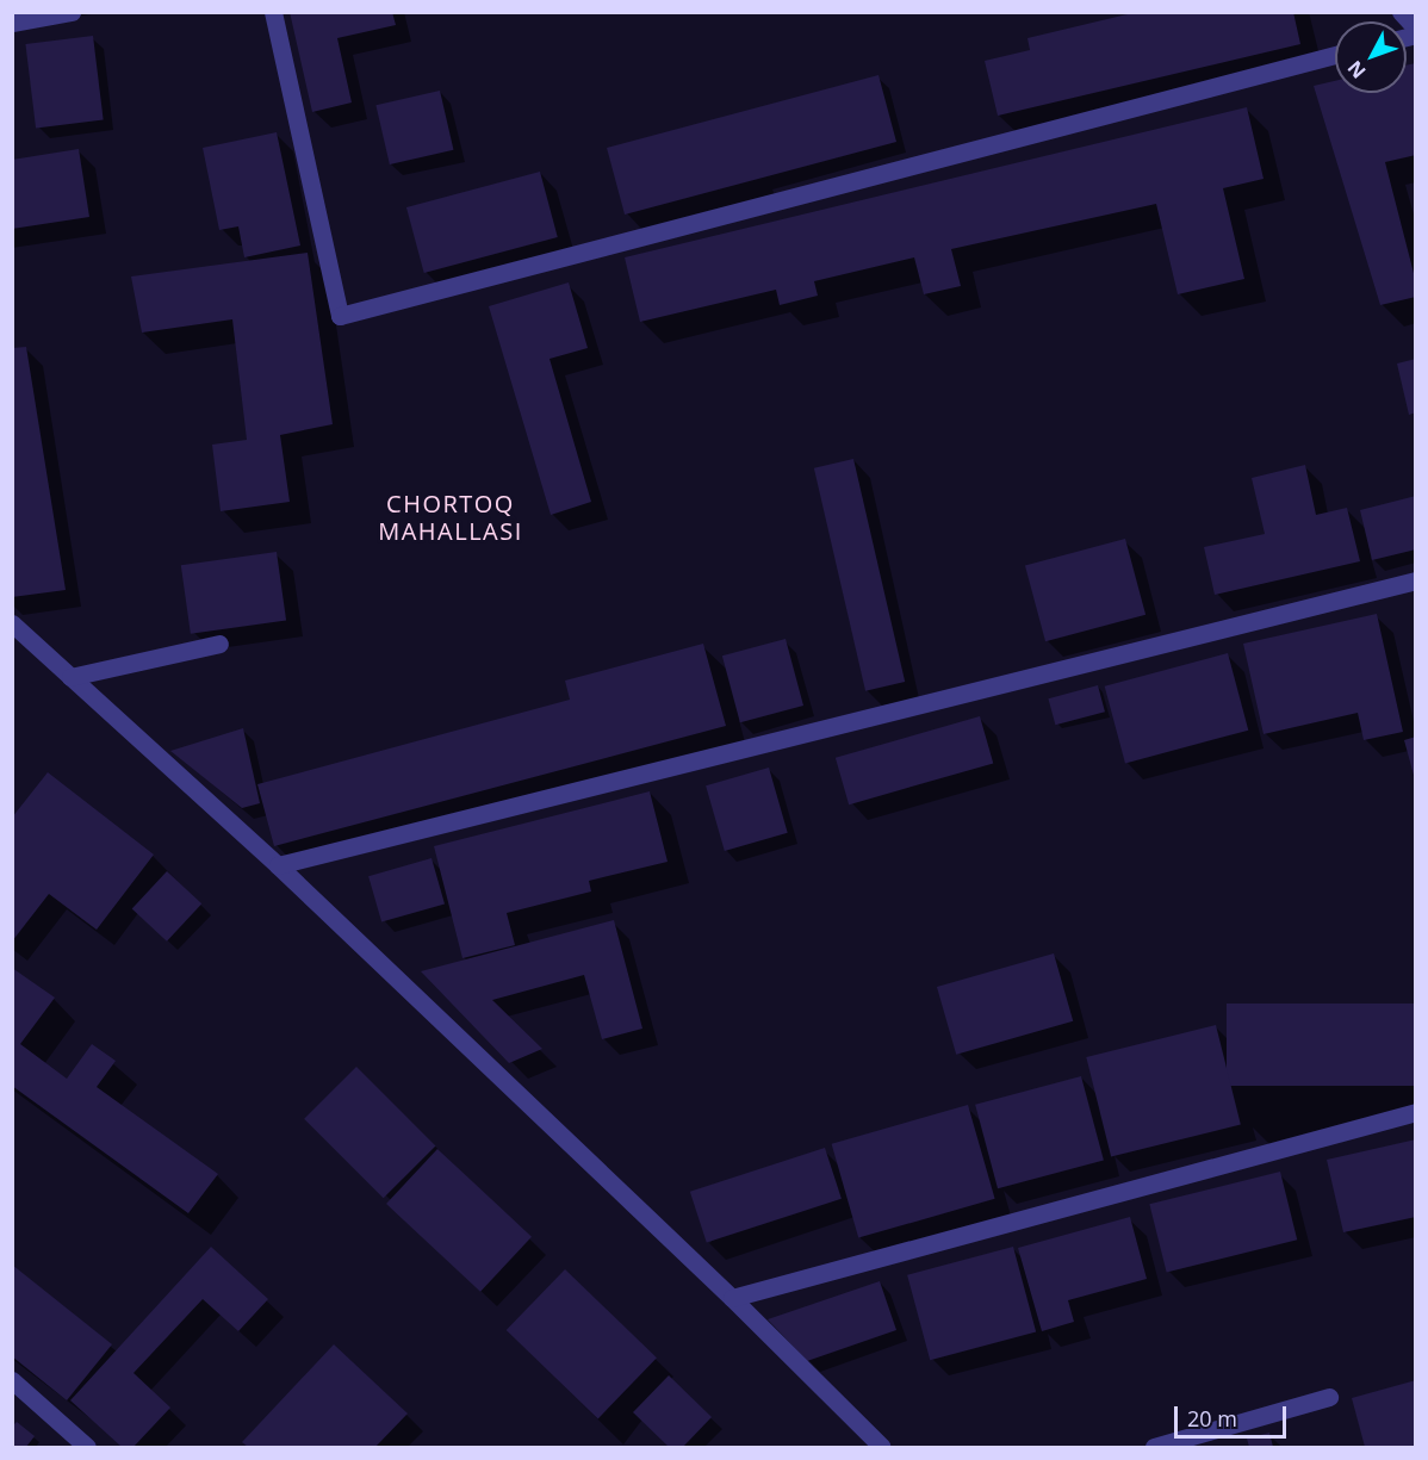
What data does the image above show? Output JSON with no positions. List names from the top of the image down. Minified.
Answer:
{"districts":["CHORTOQ MAHALLASI"],"scale_bar":"20 m","north":"bottom left"}
